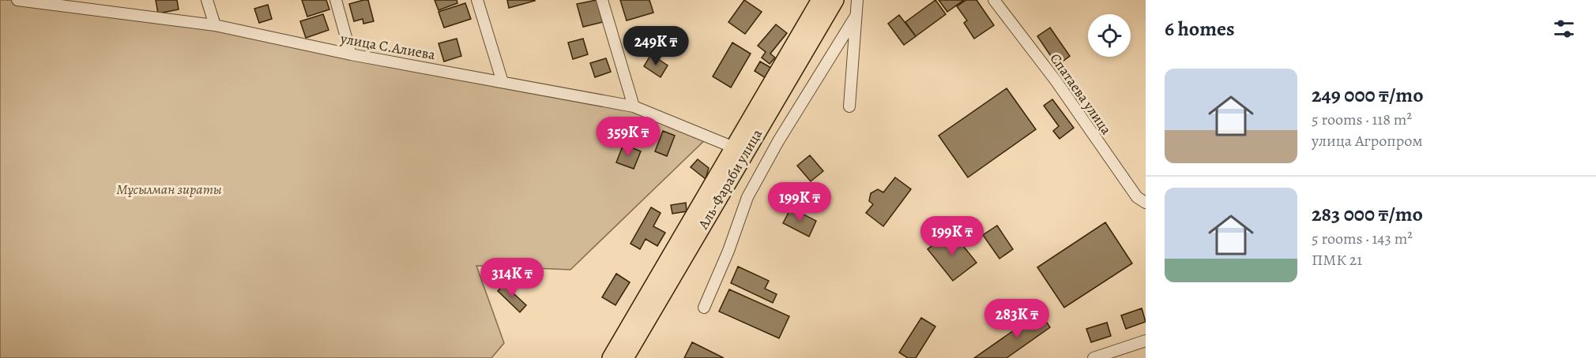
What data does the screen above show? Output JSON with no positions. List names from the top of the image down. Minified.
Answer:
{"streets":{"main road":["Аль-Фараби улица"],"street":["улица С.Алиева","Спатаева улица"]},"crossings":[["улица С.Алиева","Аль-Фараби улица"]],"parks":["Мұсылман зираты"],"page":{"heading":"6 homes","price":["249K ₸","359K ₸","199K ₸","199K ₸","314K ₸","283K ₸"],"list":[{"name":"249 000 ₸/mo","note":"5 rooms · 118 m² · улица Агропром"},{"name":"283 000 ₸/mo","note":"5 rooms · 143 m² · ПМК 21"}]}}
